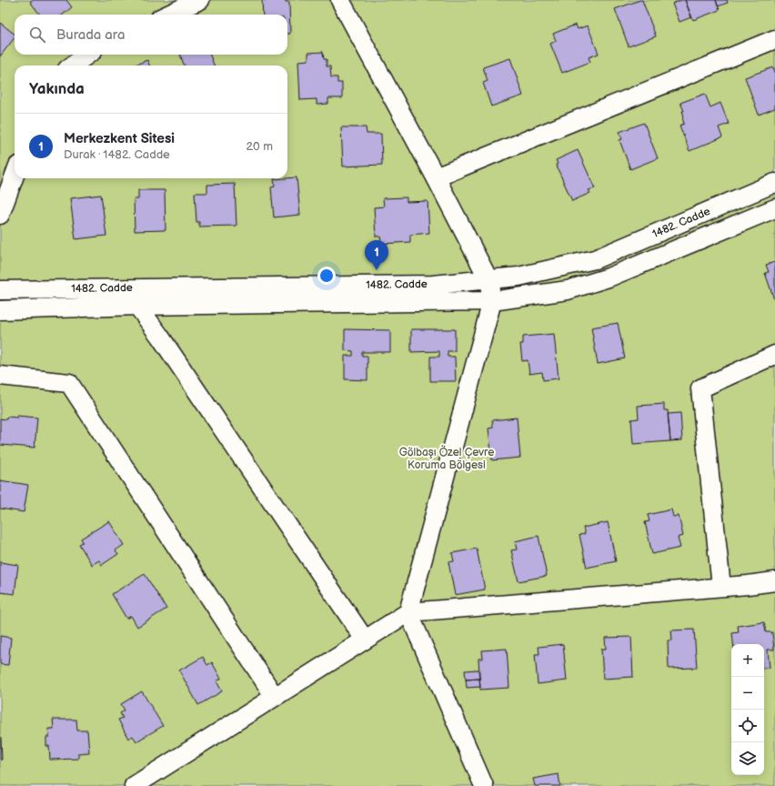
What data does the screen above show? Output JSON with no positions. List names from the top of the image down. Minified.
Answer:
{"streets":{"street":["1482. Cadde"]},"parks":["Gölbaşı Özel Çevre Koruma Bölgesi"],"page":{"search":"Burada ara","heading":"Yakında","list":[{"mark":"1","name":"Merkezkent Sitesi","note":"Durak · 1482. Cadde","value":"20 m"}],"pins":"1","map_buttons":["+","−"]}}
